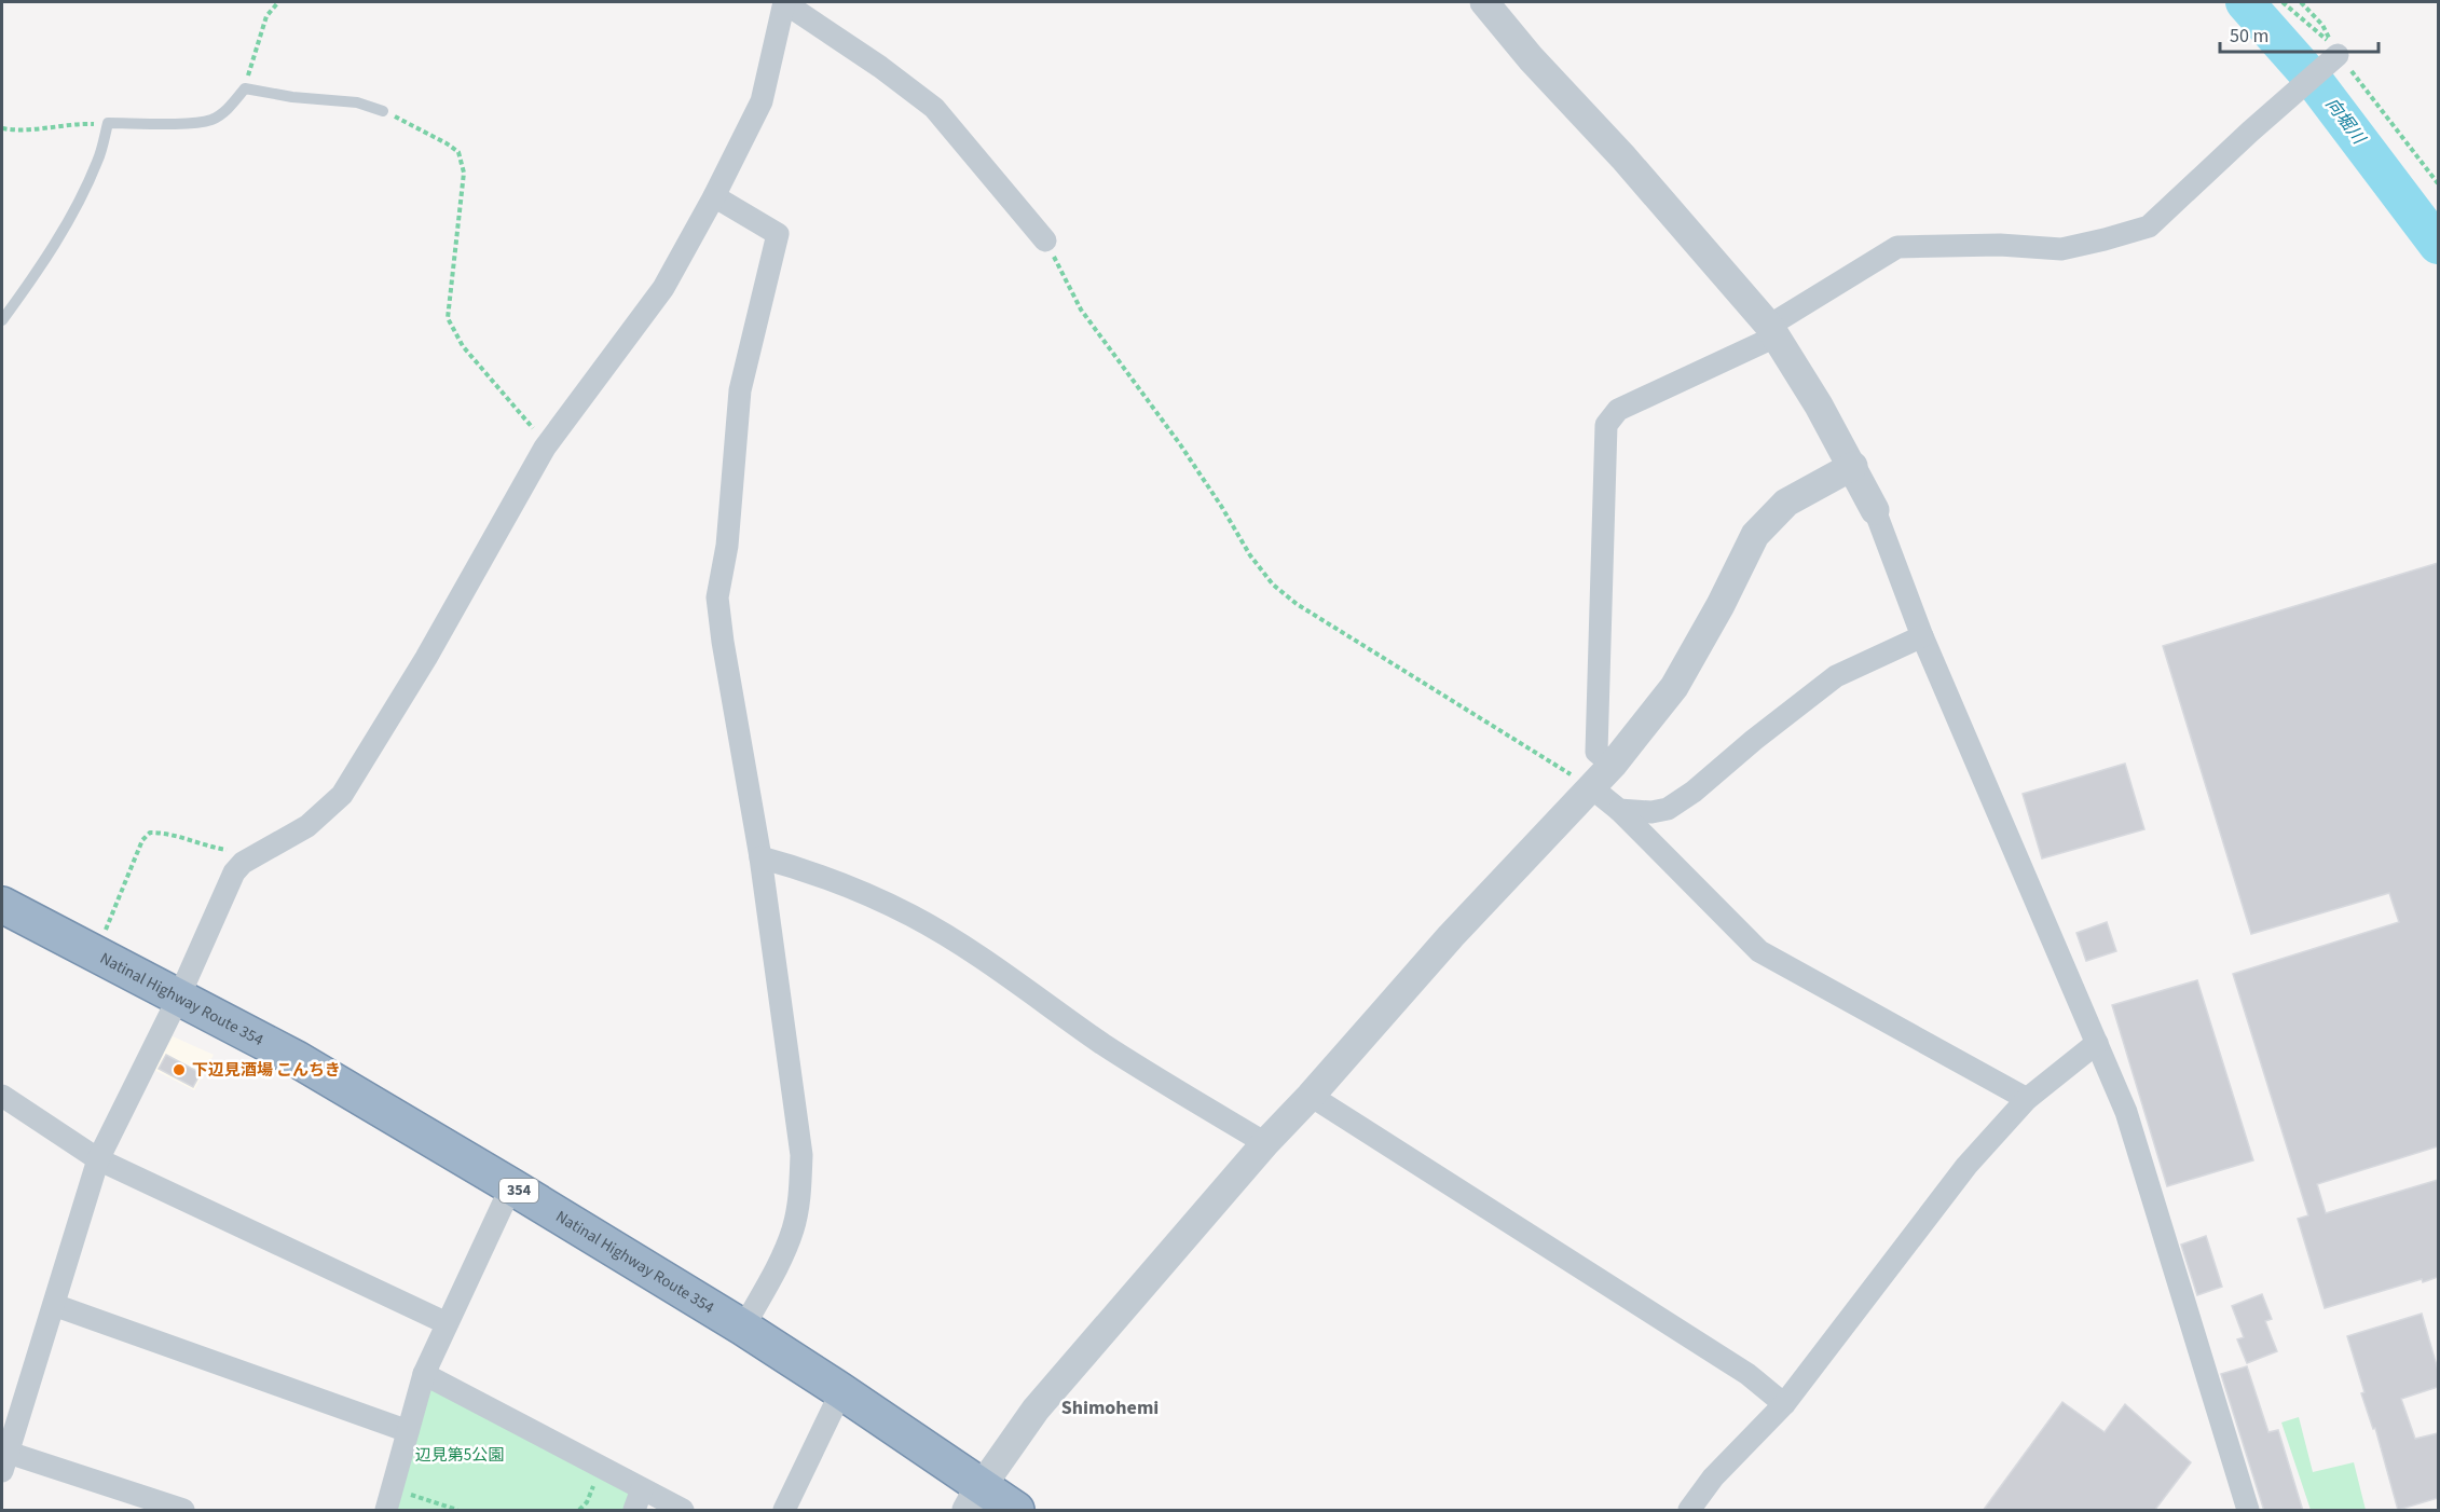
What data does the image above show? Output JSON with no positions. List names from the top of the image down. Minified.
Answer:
{"streets":{"highway":["Natinal Highway Route 354","354"]},"districts":["Shimohemi"],"water":["向堀川"],"parks":["辺見第5公園"],"places":["下辺見酒場 こんちき"],"scale_bar":"50 m"}
